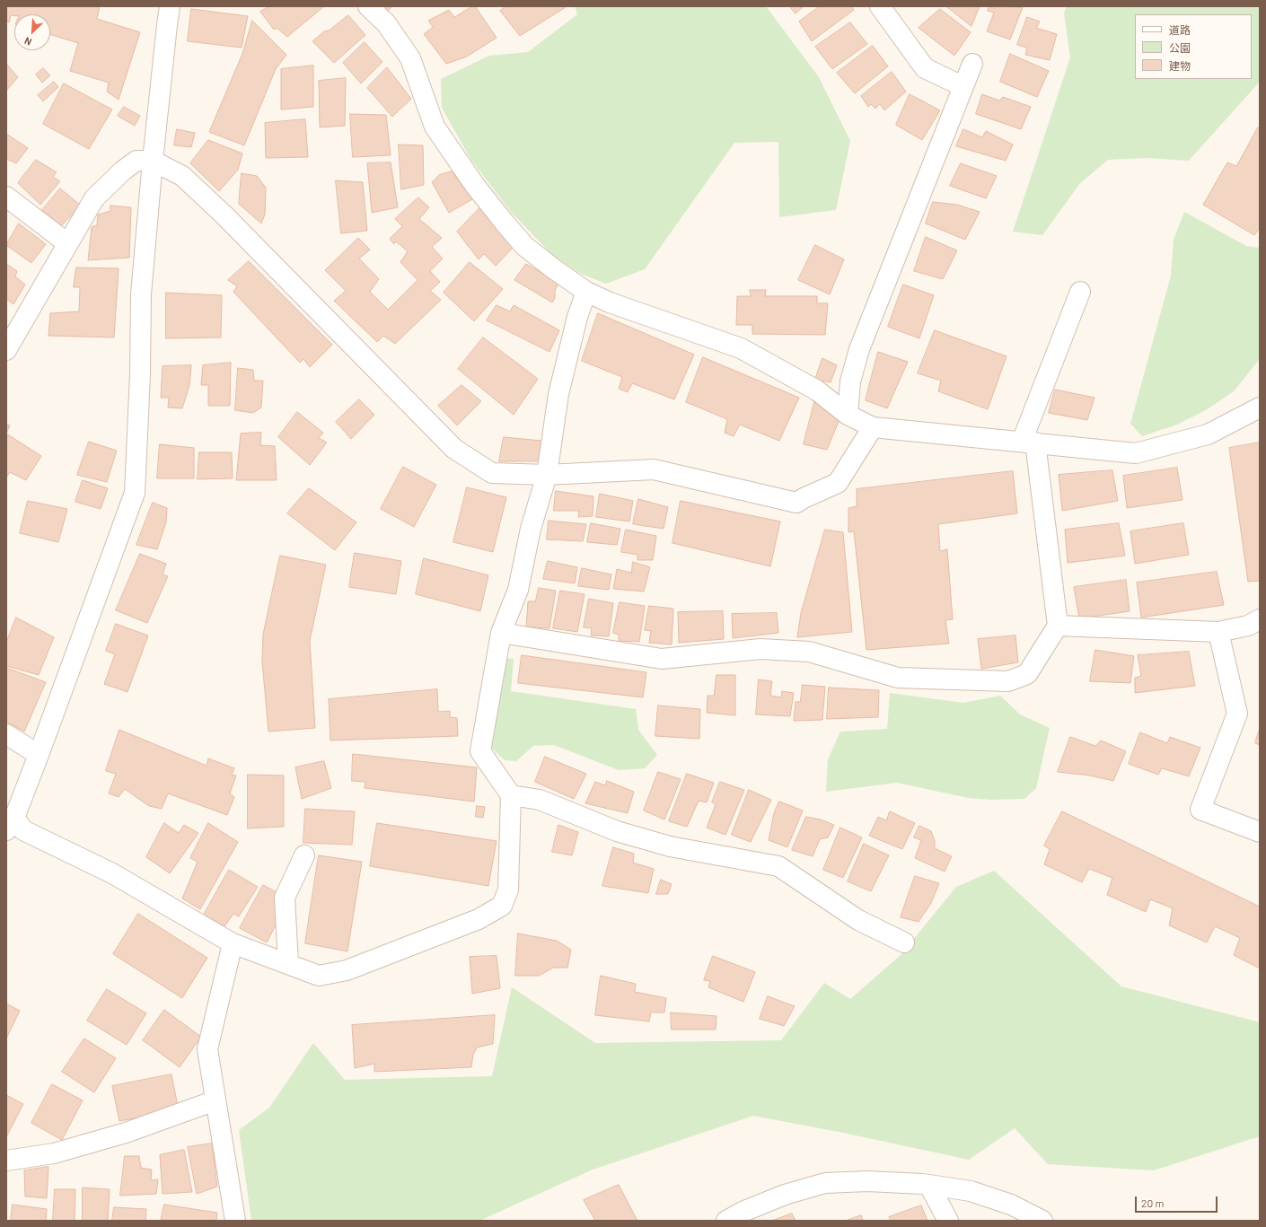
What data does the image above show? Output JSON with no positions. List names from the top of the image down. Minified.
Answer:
{"legend":["道路","公園","建物"],"scale_bar":"20 m","north":"bottom left"}
